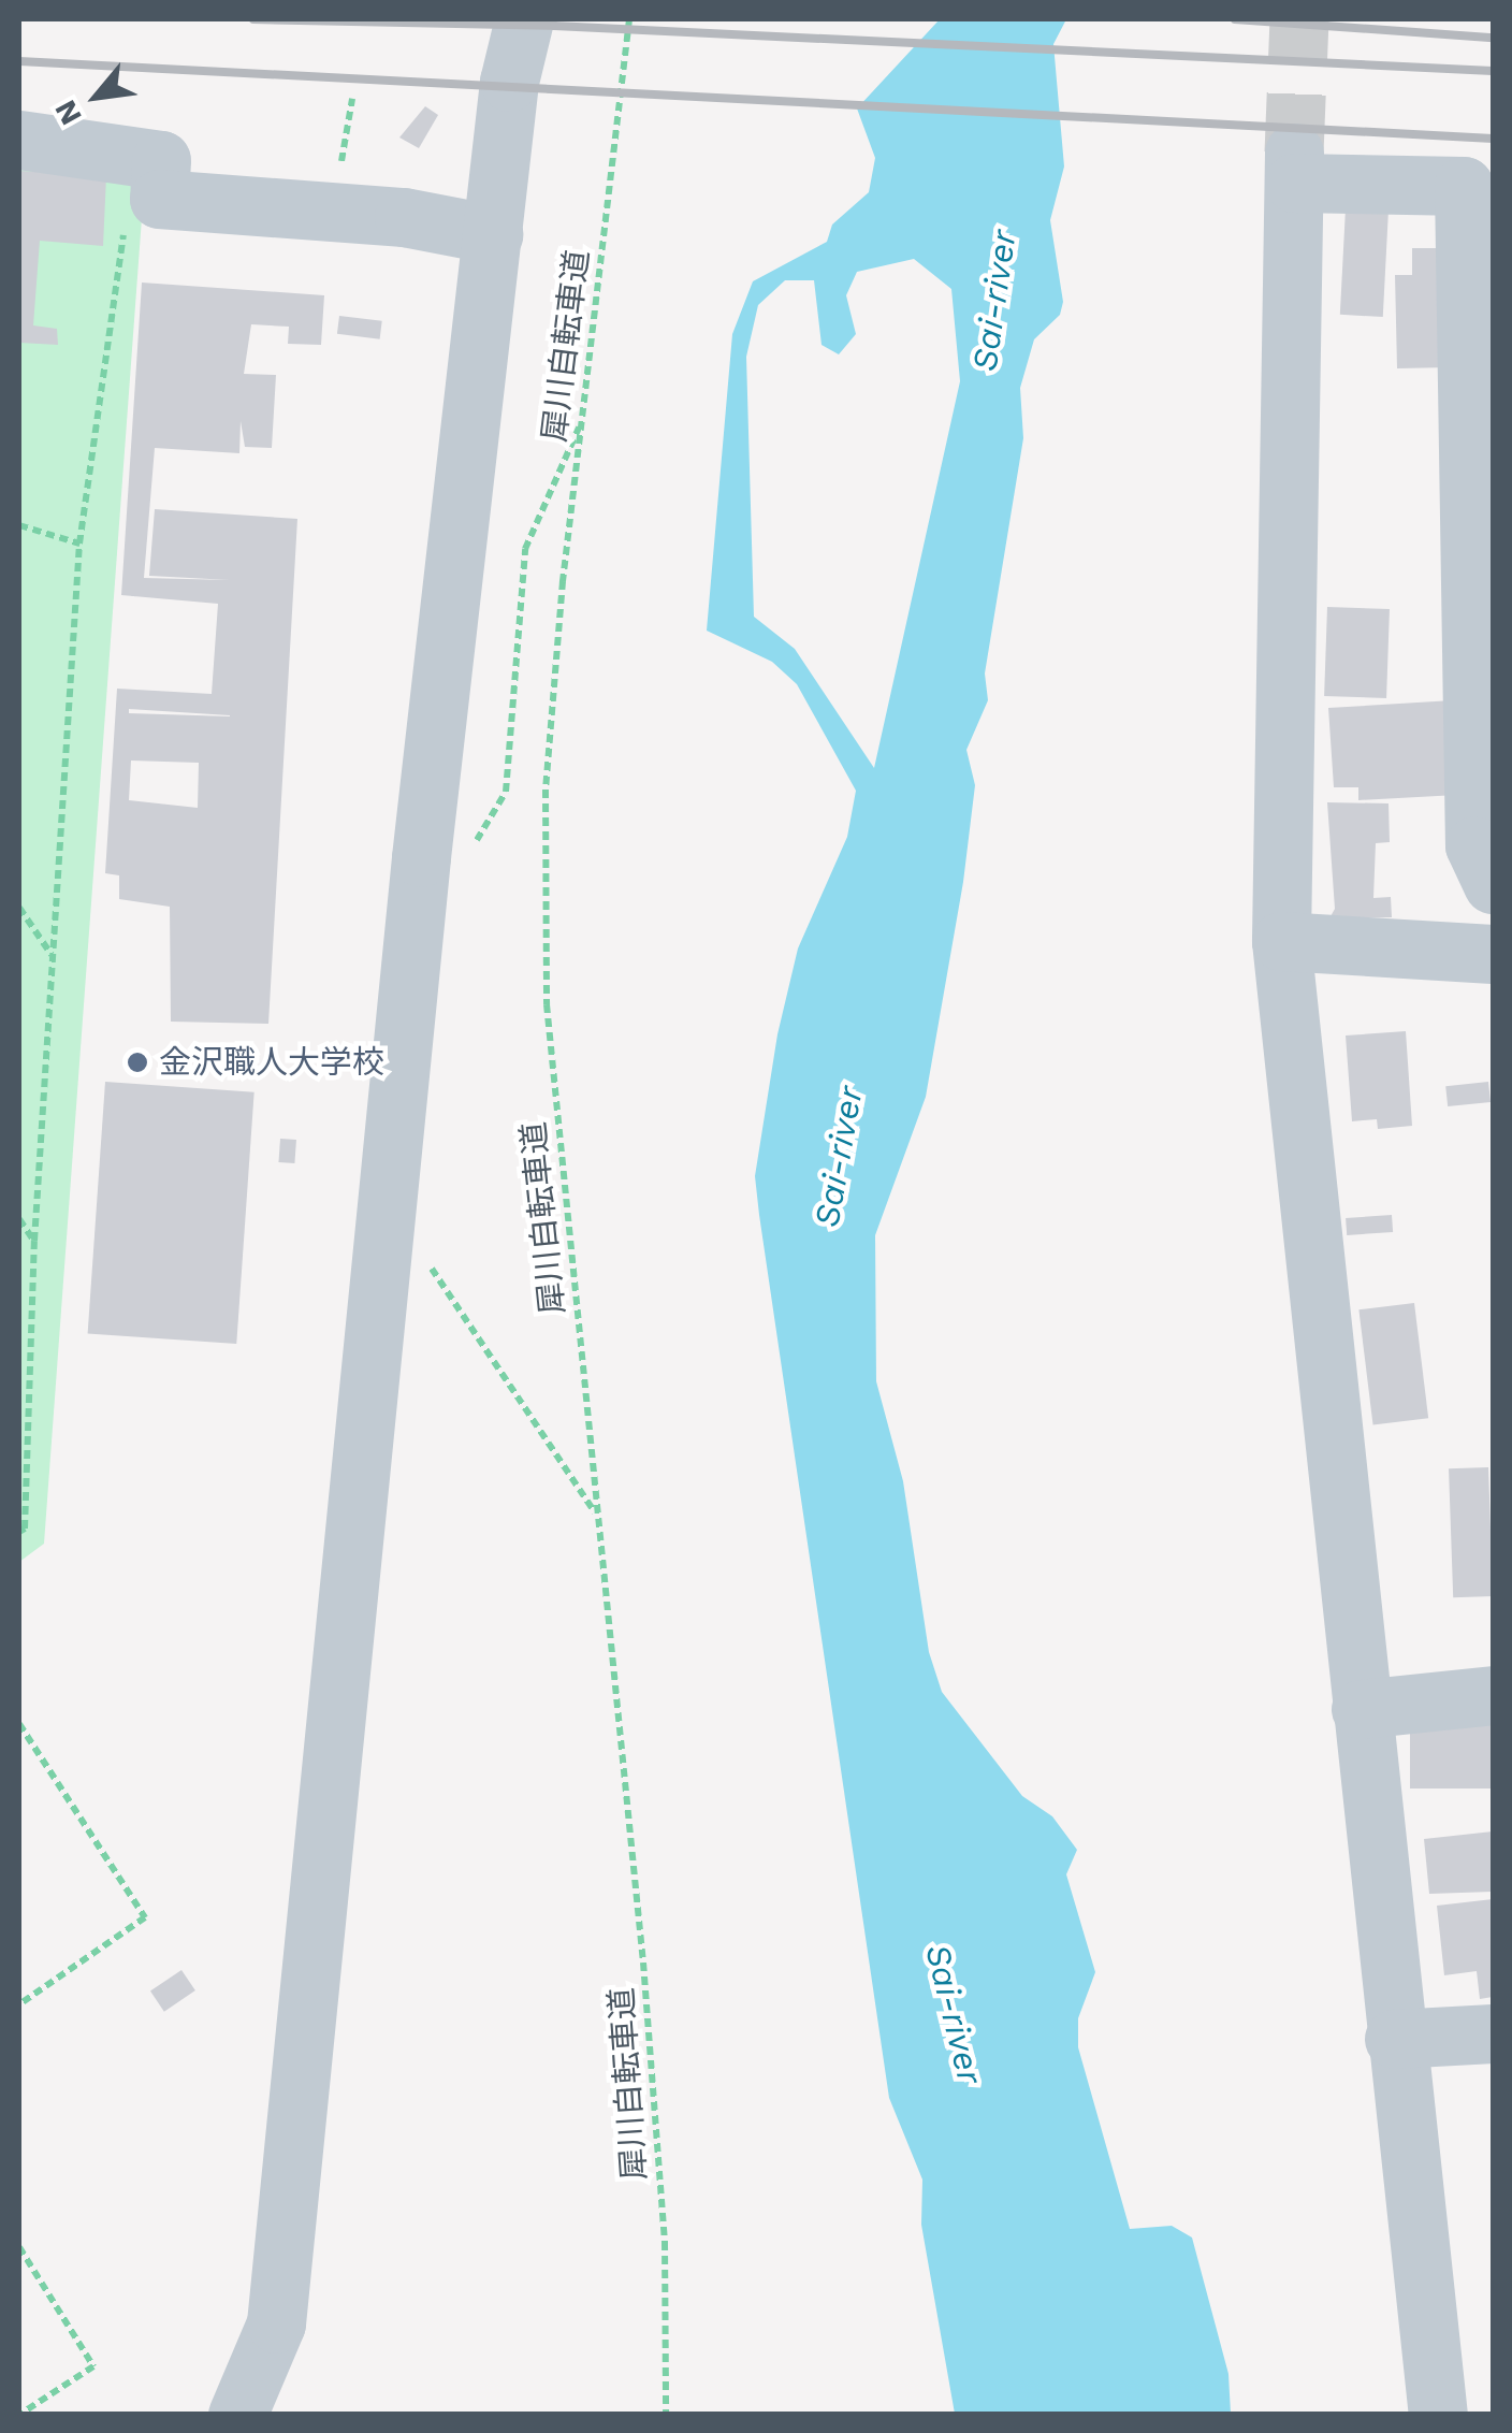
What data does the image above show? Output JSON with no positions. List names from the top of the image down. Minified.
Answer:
{"streets":{"path":["犀川自転車道"]},"water":["Sai-river"],"places":["金沢職人大学校"],"north":"bottom left"}
